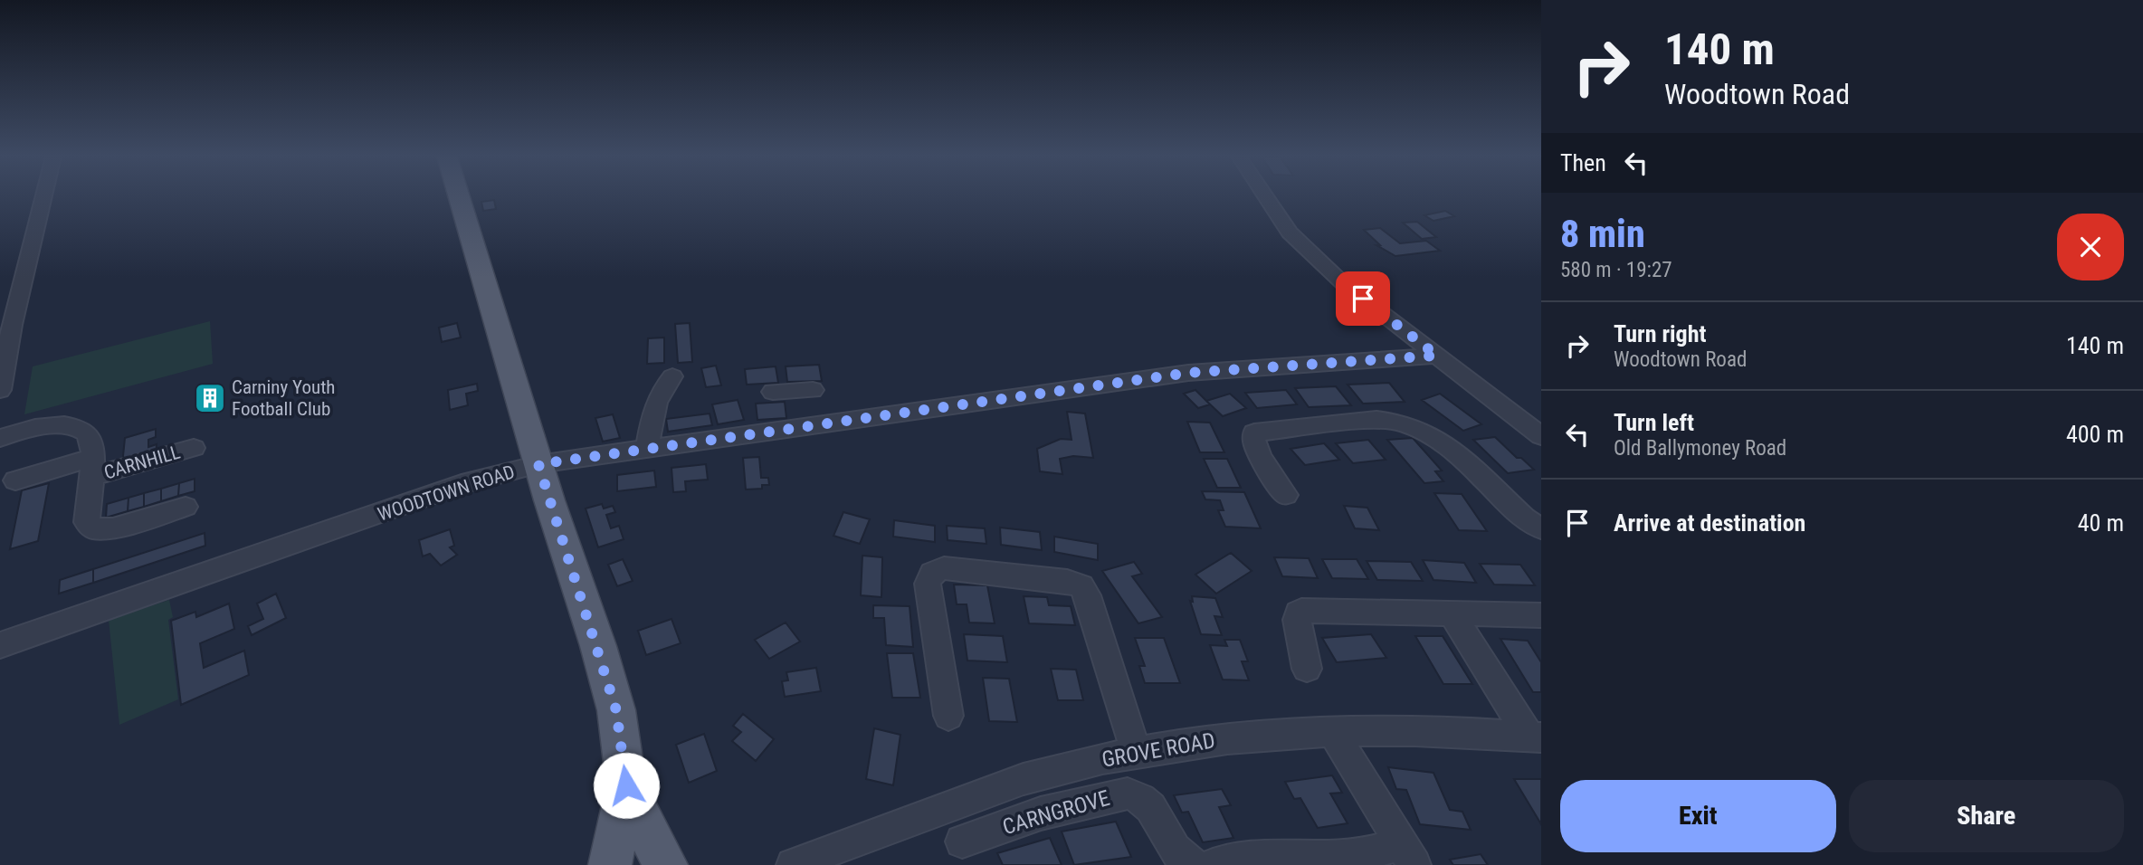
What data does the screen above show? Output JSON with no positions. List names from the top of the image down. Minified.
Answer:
{"streets":{"street":["CARNHILL","WOODTOWN ROAD","GROVE ROAD","CARNGROVE"]},"places":{"building":["Carniny Youth Football Club"]},"page":{"turn":["140 m","Woodtown Road"],"then":"Then","heading":["8 min","580 m · 19:27"],"list":[{"name":"Turn right","note":"Woodtown Road","value":"140 m"},{"name":"Turn left","note":"Old Ballymoney Road","value":"400 m"},{"name":"Arrive at destination","value":"40 m"}],"buttons":["Exit","Share"]}}
